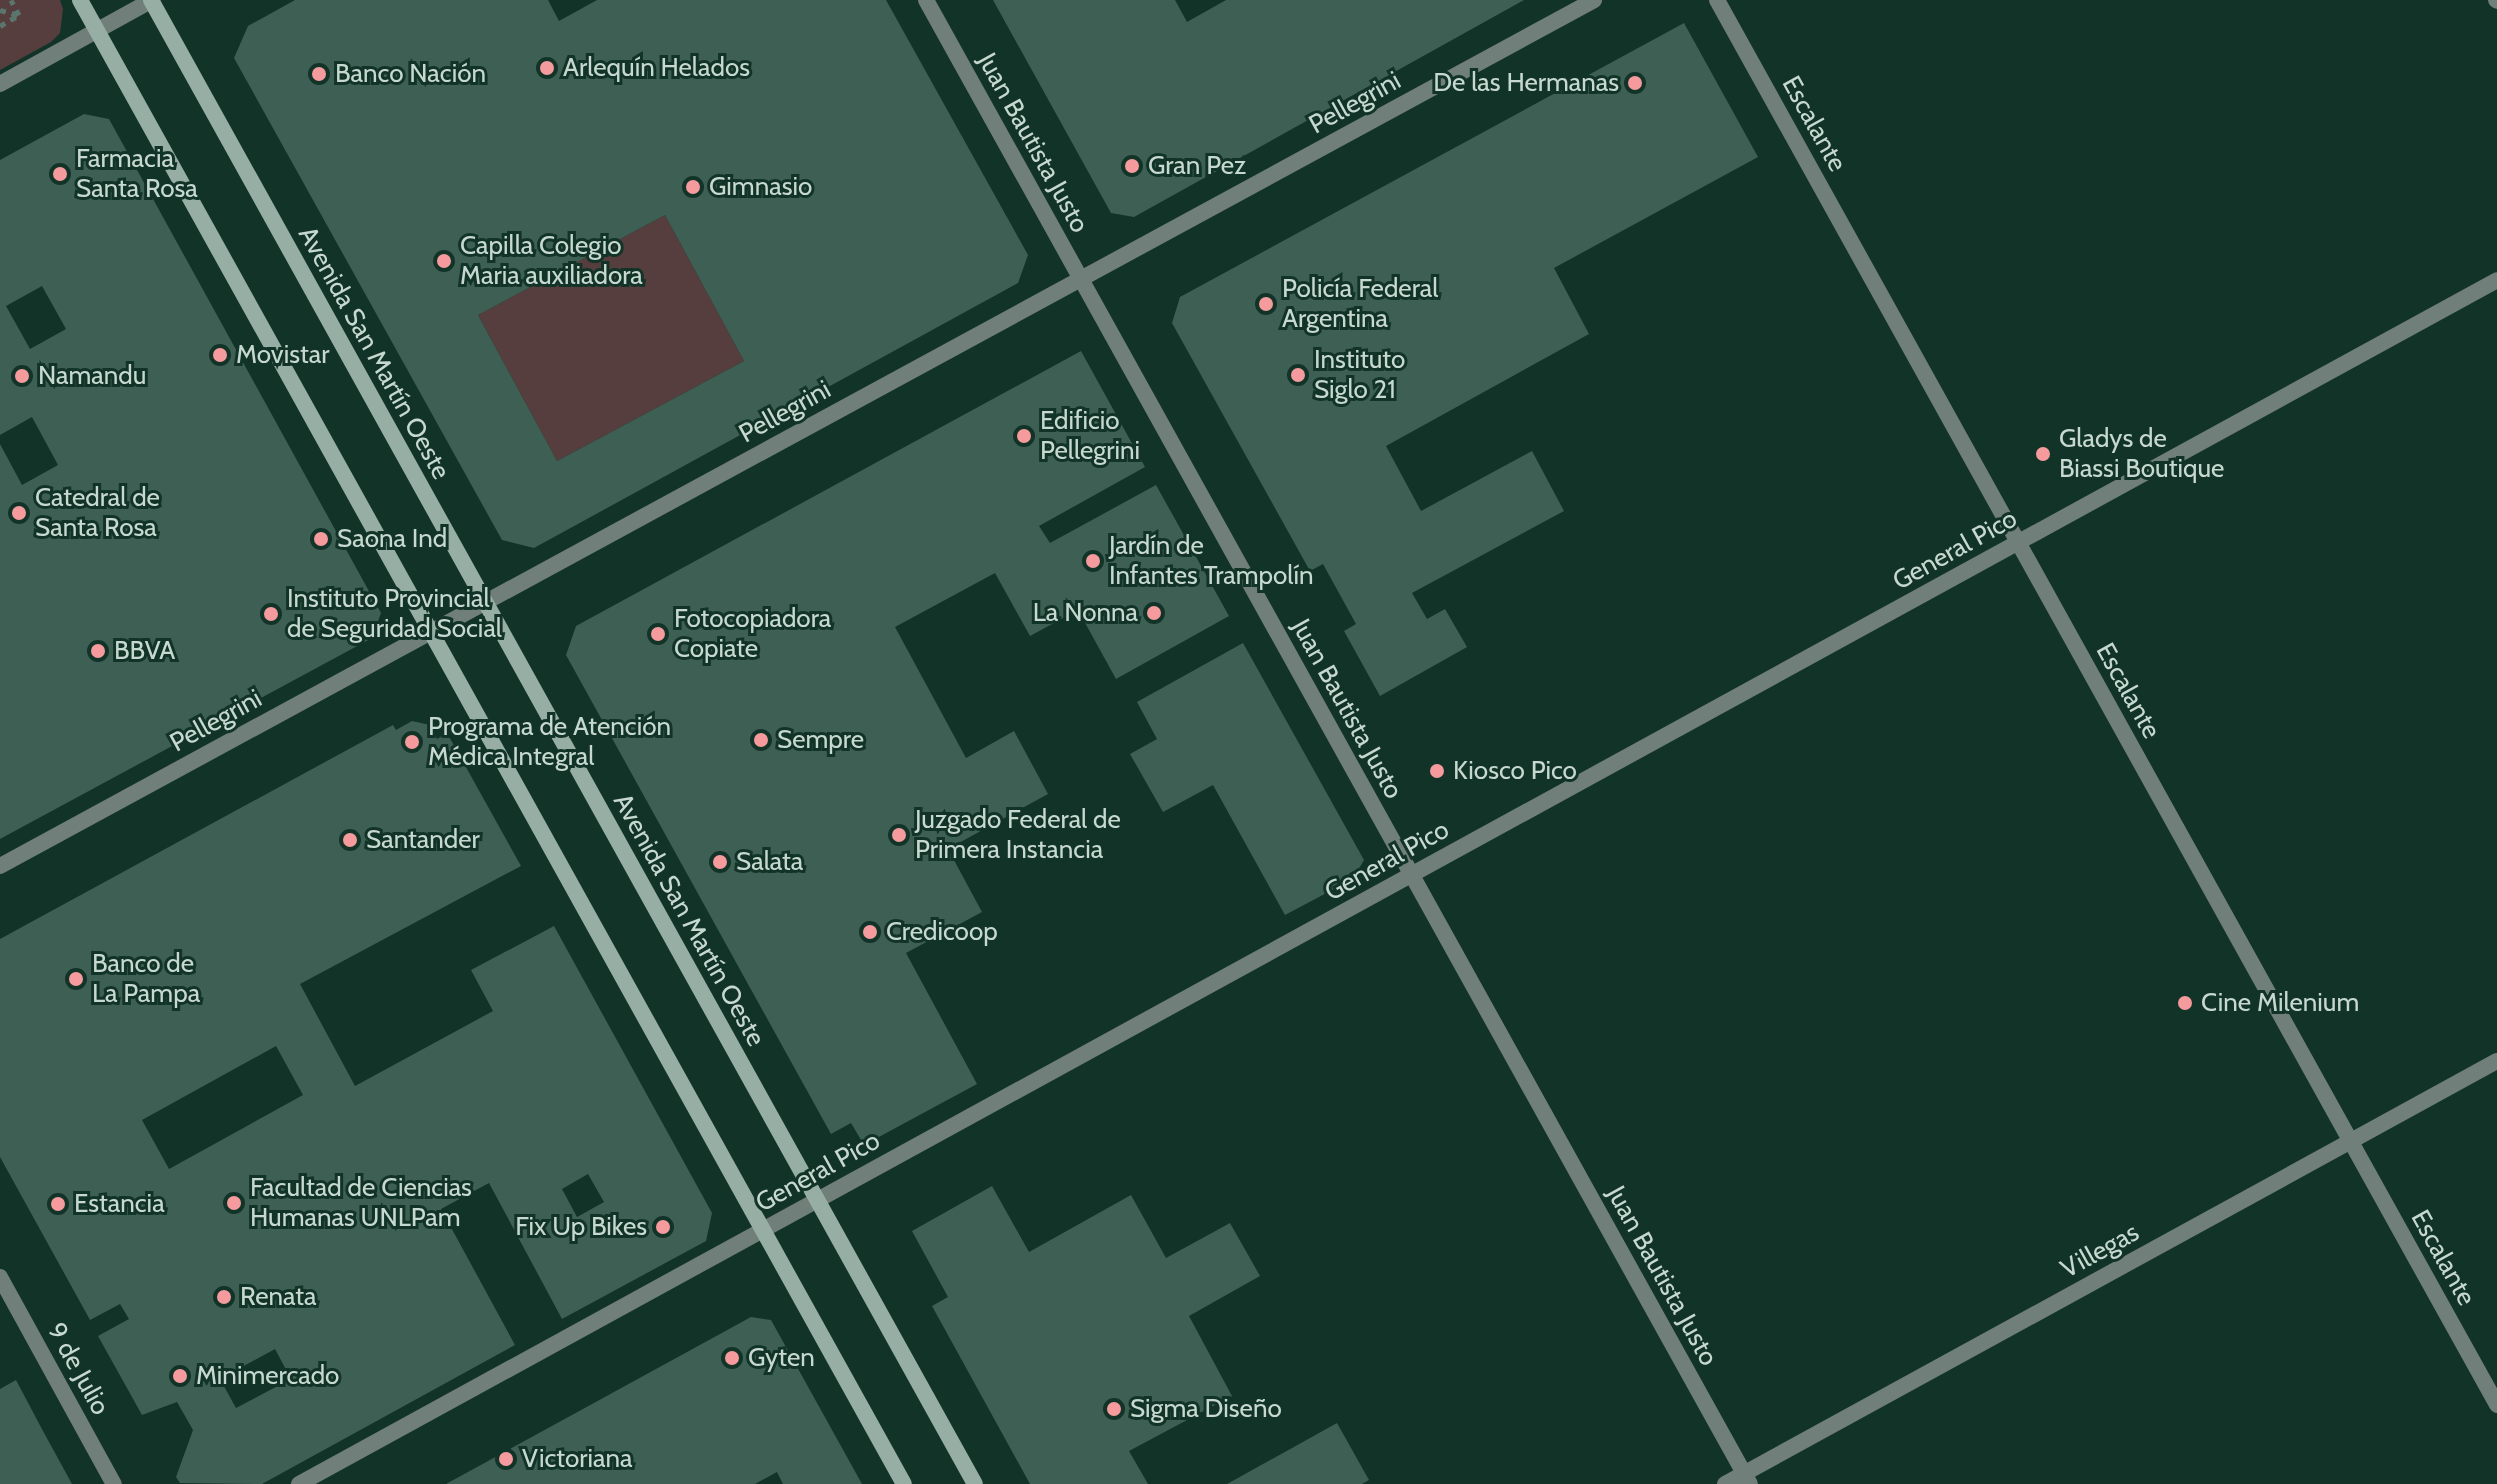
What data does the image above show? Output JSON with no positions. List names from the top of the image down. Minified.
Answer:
{"streets":{"main road":["Avenida San Martín Oeste"],"street":["Pellegrini","Escalante","Juan Bautista Justo","General Pico","Villegas","9 de Julio"]},"crossings":[["Pellegrini","Juan Bautista Justo"],["Pellegrini","Avenida San Martín Oeste"],["Escalante","General Pico"],["Escalante","Villegas"],["Juan Bautista Justo","General Pico"],["Juan Bautista Justo","Villegas"],["Avenida San Martín Oeste","General Pico"]],"places":["Arlequín Helados","Banco Nación","De las Hermanas","Gran Pez","Farmacia Santa Rosa","Gimnasio","Capilla Colegio Maria auxiliadora","Policía Federal Argentina","Movistar","Instituto Siglo 21","Namandu","Edificio Pellegrini","Gladys de Biassi Boutique","Catedral de Santa Rosa","Saona Ind","Jardín de Infantes Trampolín","La Nonna","Instituto Provincial de Seguridad Social","Fotocopiadora Copiate","BBVA","Sempre","Programa de Atención Médica Integral","Kiosco Pico","Juzgado Federal de Primera Instancia","Santander","Salata","Credicoop","Banco de La Pampa","Cine Milenium","Facultad de Ciencias Humanas UNLPam","Estancia","Fix Up Bikes","Renata","Gyten","Minimercado","Sigma Diseño","Victoriana"]}
